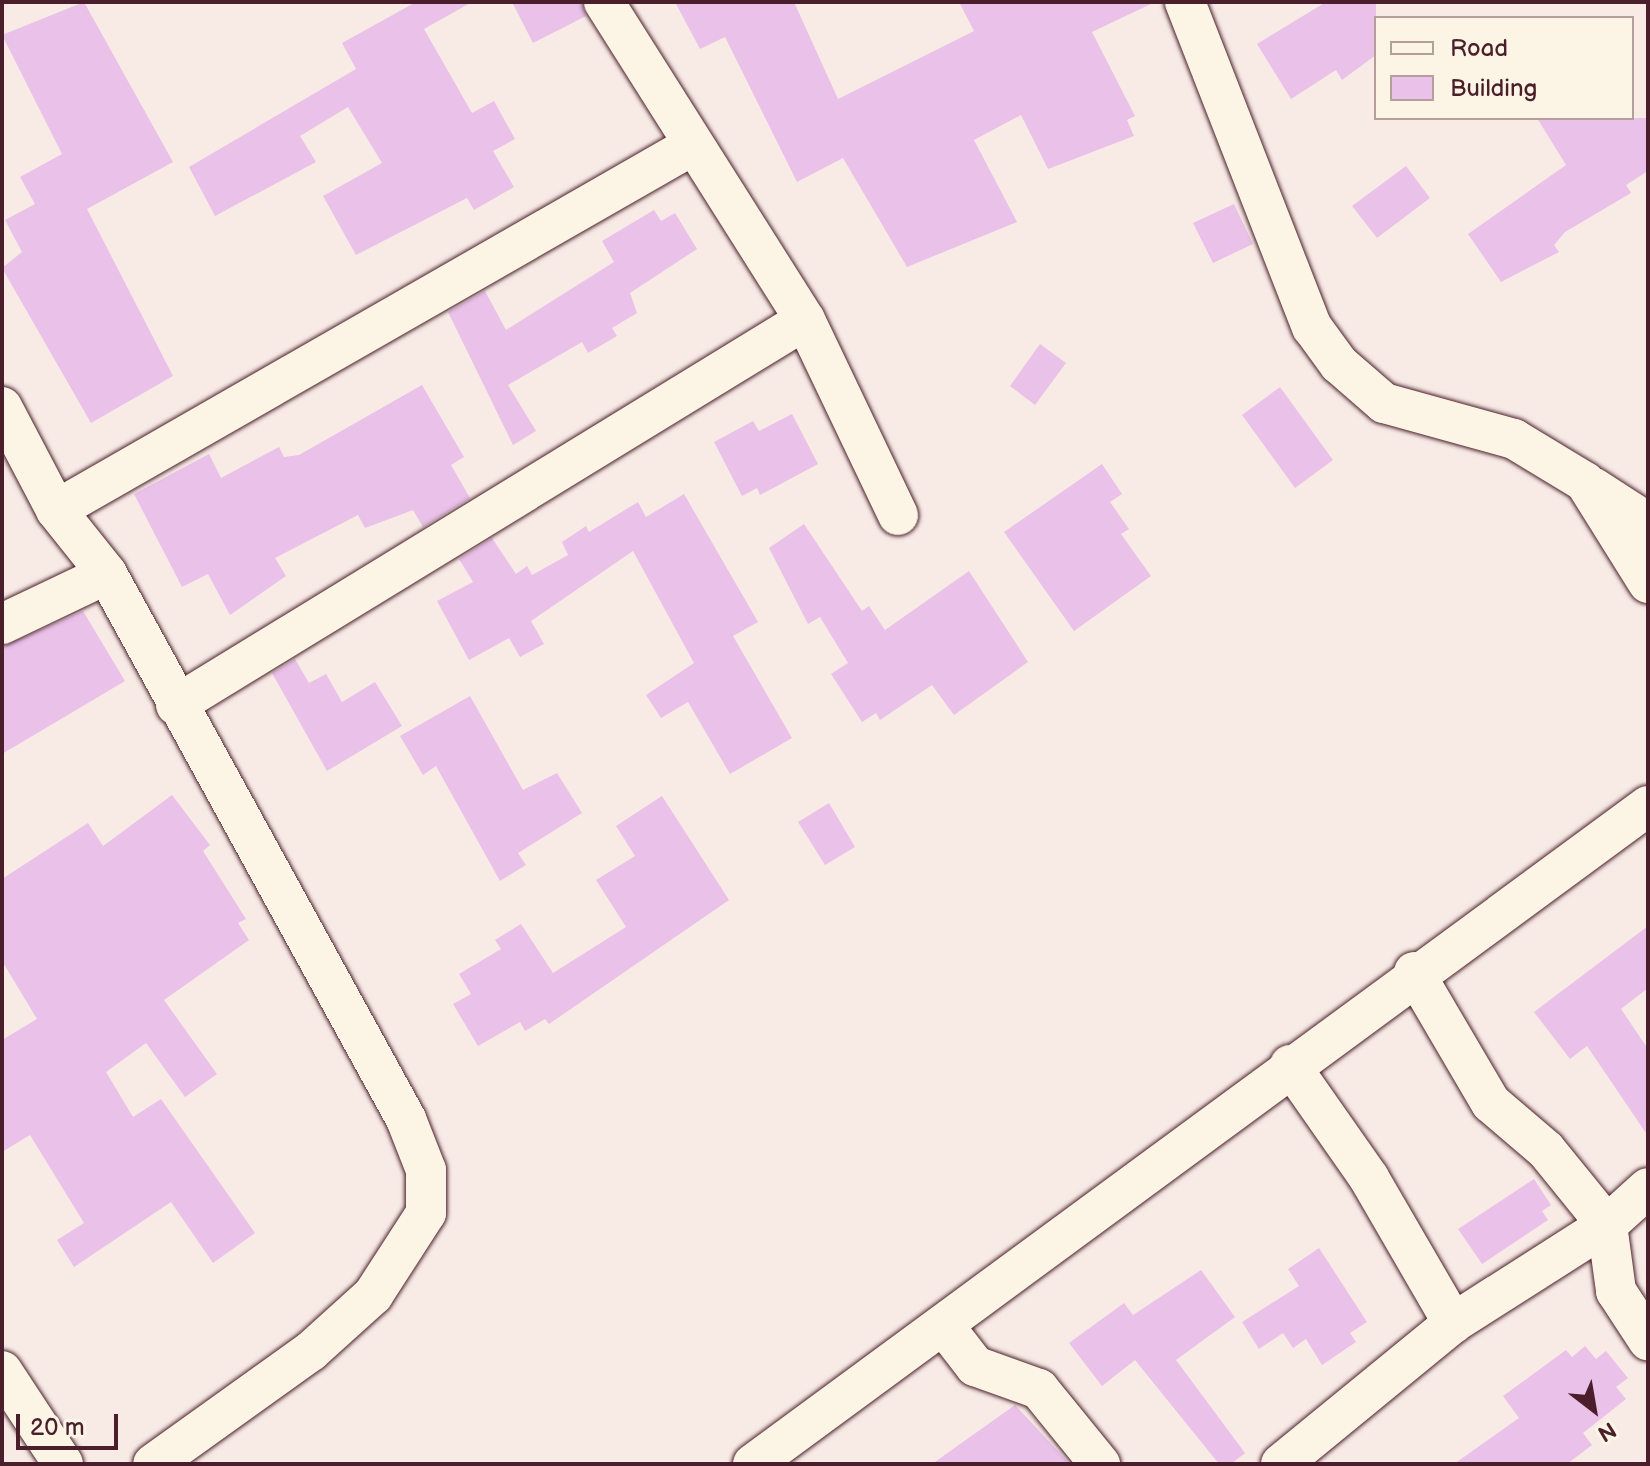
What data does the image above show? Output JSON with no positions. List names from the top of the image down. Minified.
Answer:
{"legend":["Road","Building"],"scale_bar":"20 m","north":"bottom right"}
